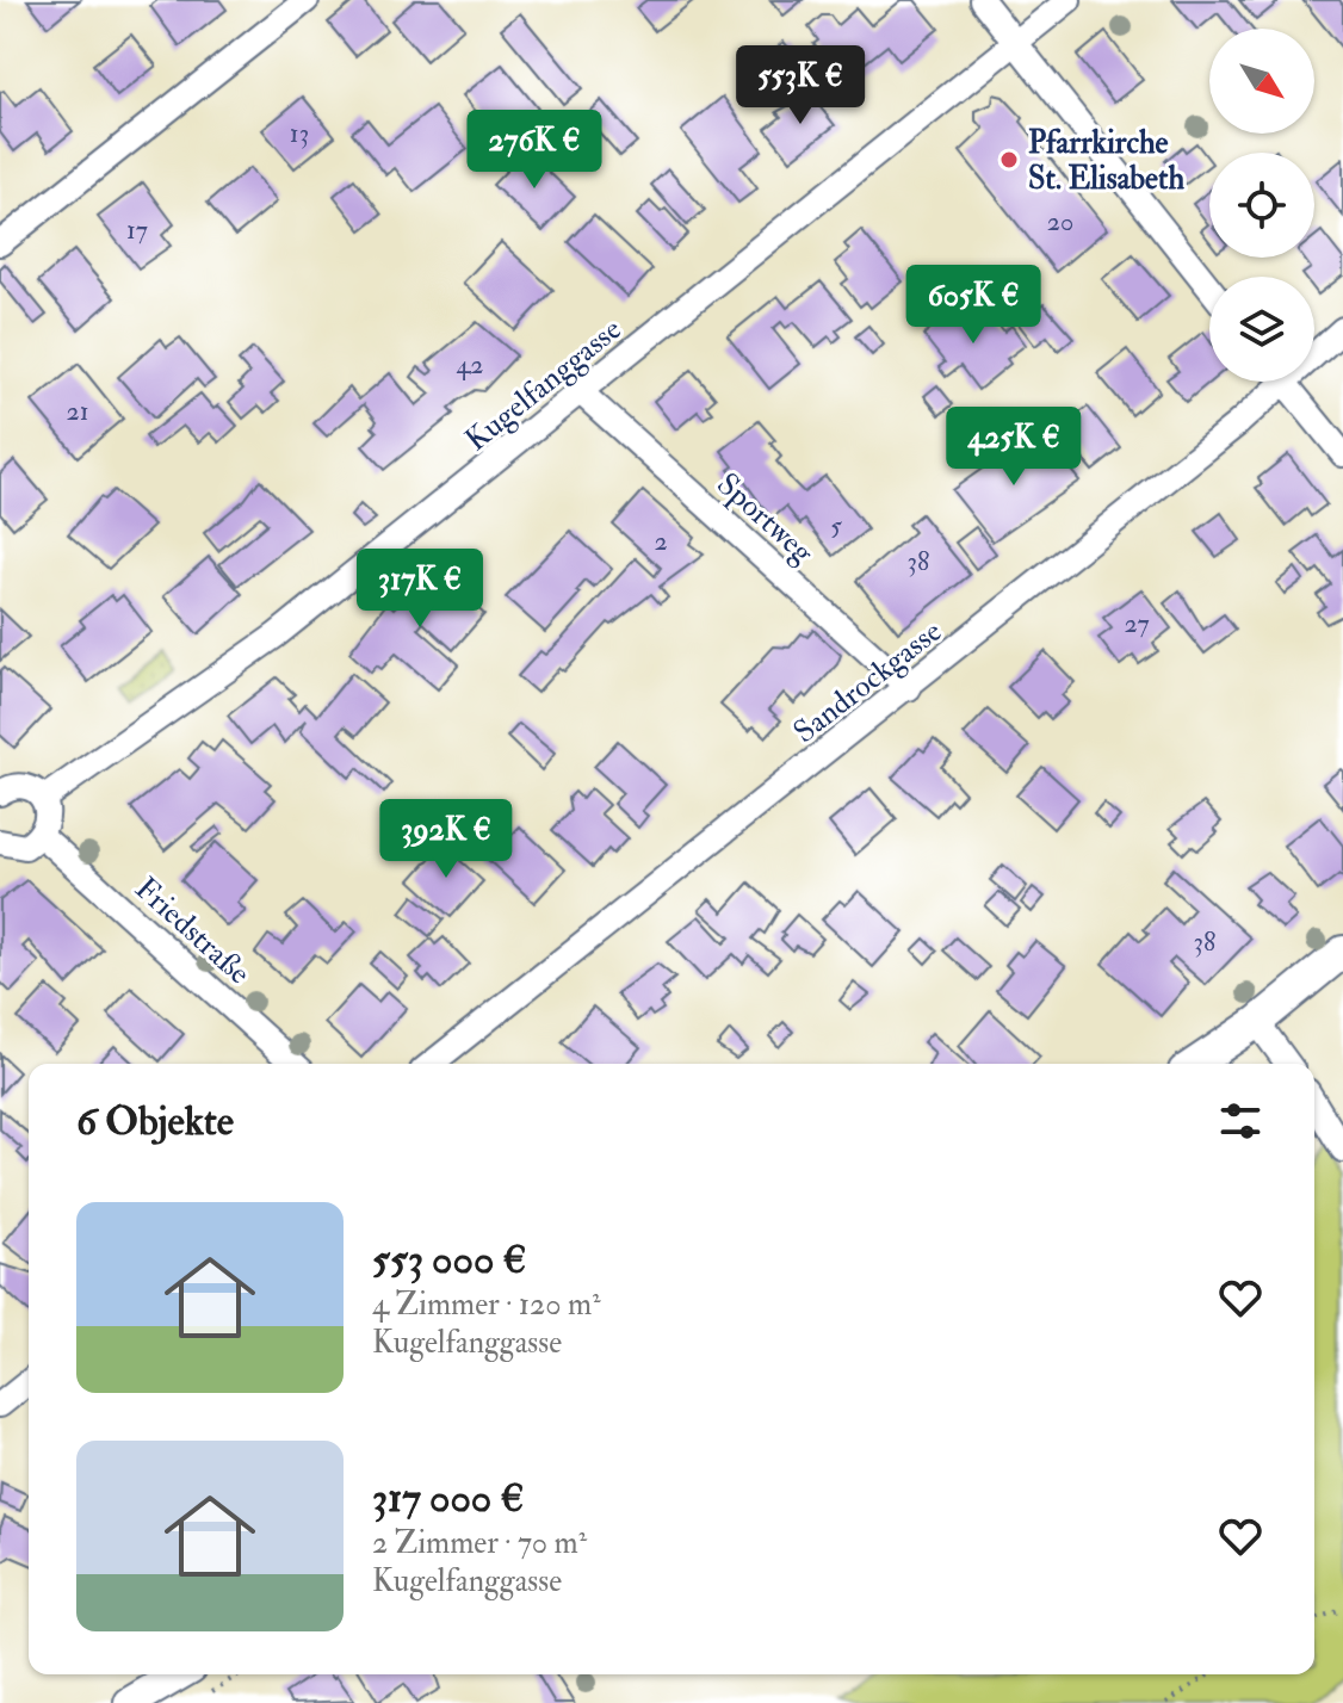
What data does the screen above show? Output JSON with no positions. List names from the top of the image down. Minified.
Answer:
{"streets":{"street":["Kugelfanggasse","Sportweg","Sandrockgasse","Friedstraße"]},"crossings":[["Kugelfanggasse","Sportweg"],["Sportweg","Sandrockgasse"]],"places":["Pfarrkirche St. Elisabeth"],"house_numbers":["13","20","17","42","21","5","2","38","27","38"],"north":"bottom right","page":{"price":["553K €","276K €","605K €","425K €","317K €","392K €"],"heading":"6 Objekte","list":[{"name":"553 000 €","note":"4 Zimmer · 120 m² · Kugelfanggasse"},{"name":"317 000 €","note":"2 Zimmer · 70 m² · Kugelfanggasse"}]}}
